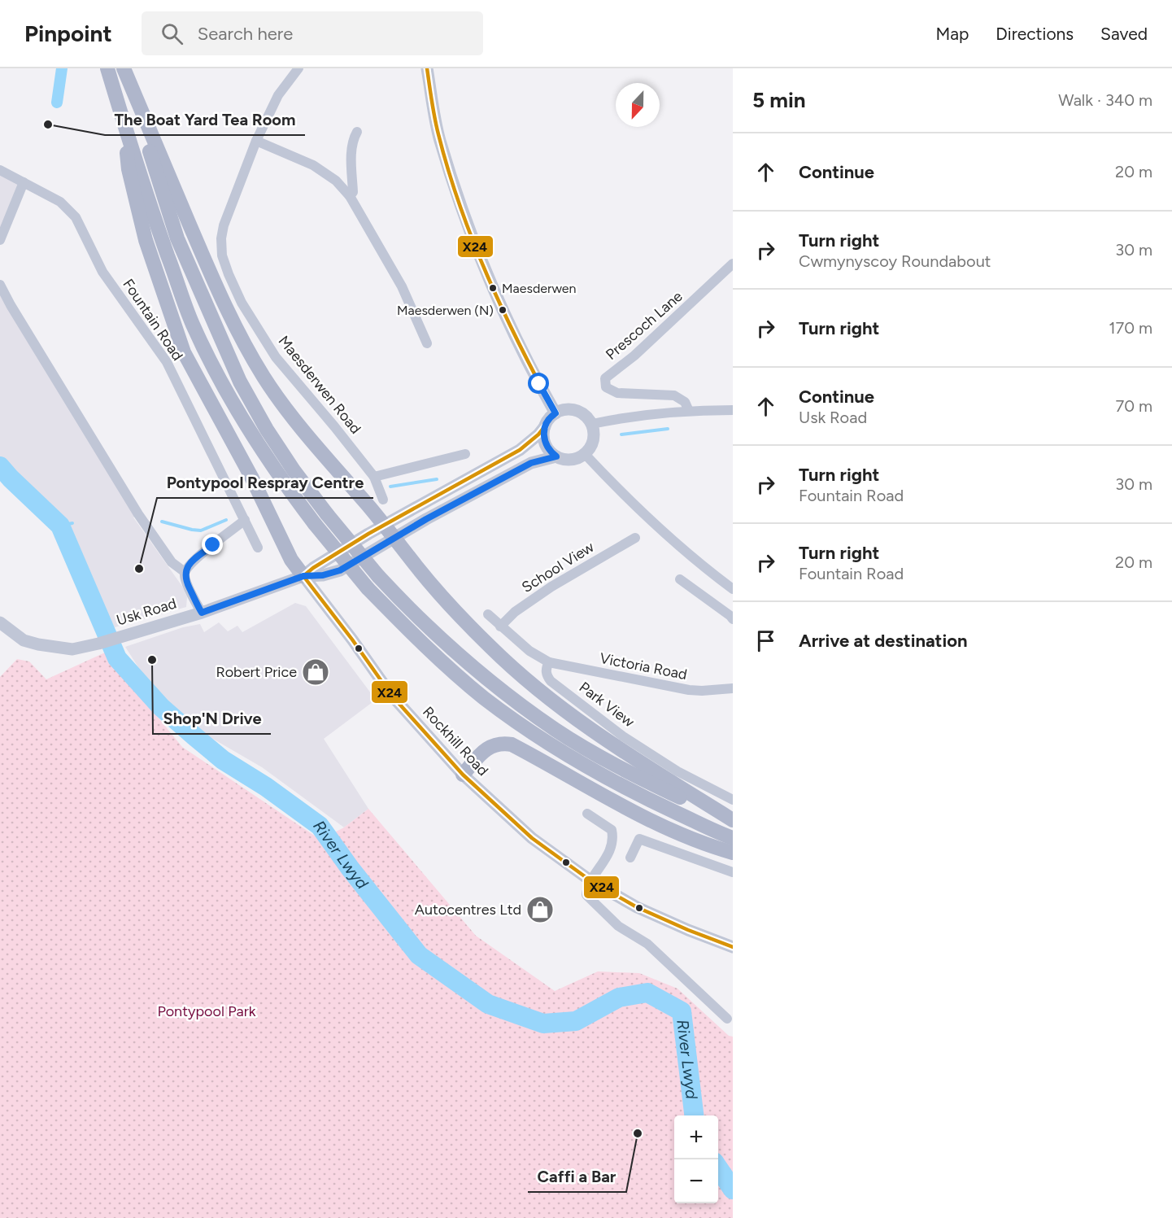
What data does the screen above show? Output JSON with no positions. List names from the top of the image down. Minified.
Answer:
{"streets":{"street":["Fountain Road","Prescoch Lane","Maesderwen Road","School View","Usk Road","Victoria Road","Park View","Rockhill Road"]},"crossings":[["Usk Road","Rockhill Road"],["Victoria Road","Park View"]],"water":["River Lwyd"],"parks":["Pontypool Park"],"places":{"other":["The Boat Yard Tea Room","Maesderwen","Maesderwen (N)","Pontypool Respray Centre","Shop'N Drive","Caffi a Bar"],"shop":["Robert Price","Autocentres Ltd"]},"lines":["transit line X24"],"north":"bottom","page":{"header":"Pinpoint","search":"Search here","nav":["Map","Directions","Saved"],"heading":["5 min","Walk · 340 m"],"list":[["Continue","20 m"],["Turn right","Cwmynyscoy Roundabout","30 m"],["Turn right","170 m"],["Continue","Usk Road","70 m"],["Turn right","Fountain Road","30 m"],["Turn right","Fountain Road","20 m"],"Arrive at destination"],"map_buttons":["+","−"]}}
